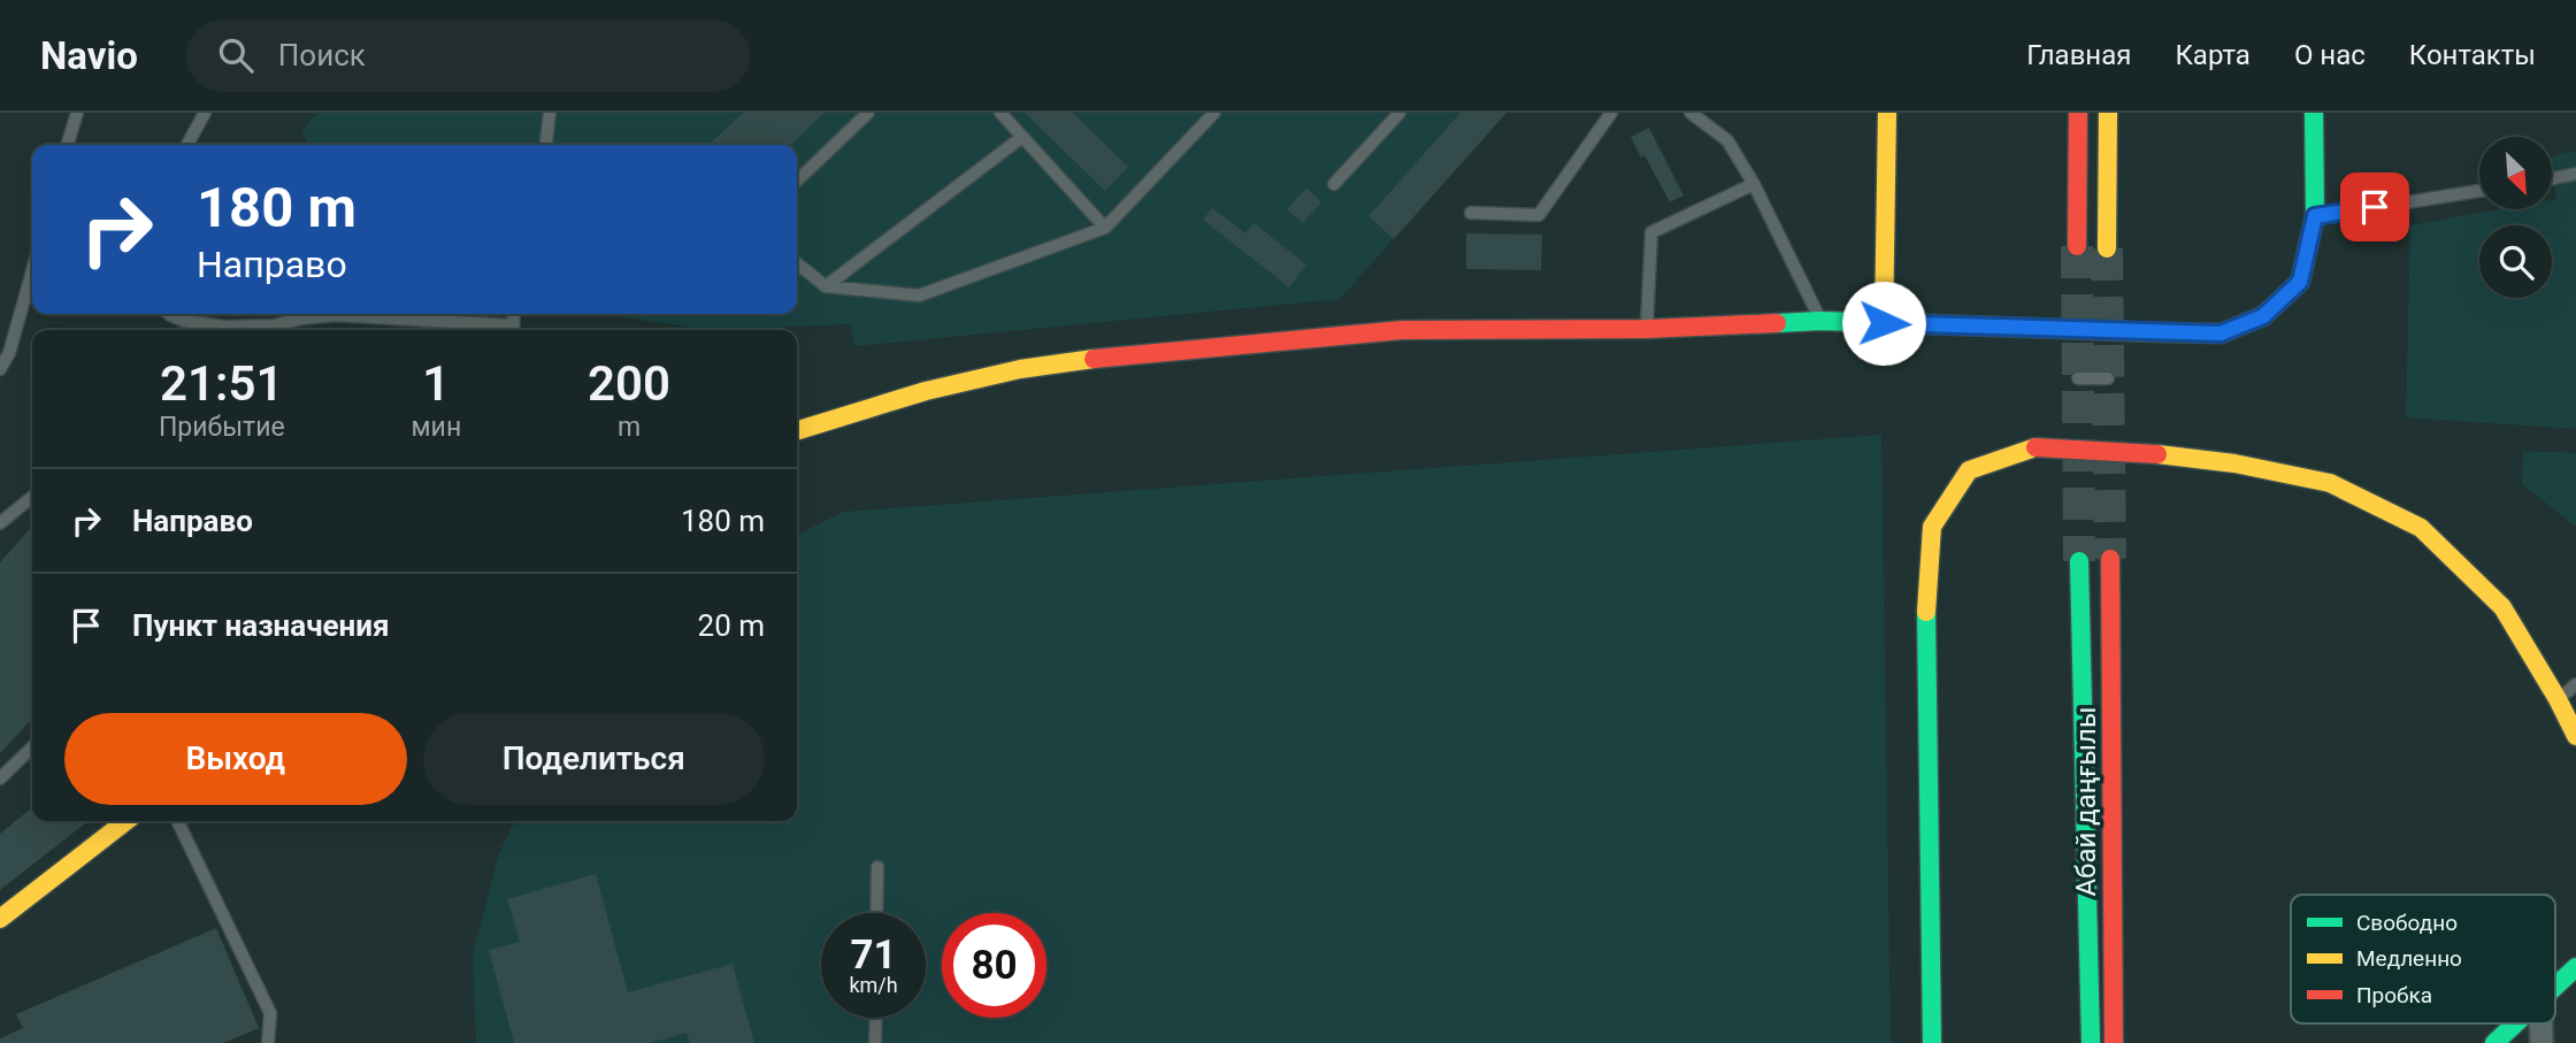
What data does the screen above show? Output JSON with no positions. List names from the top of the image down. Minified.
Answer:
{"streets":{"main road":["Абай даңғылы"]},"legend":["Свободно","Медленно","Пробка"],"north":"bottom right","page":{"header":"Navio","search":"Поиск","nav":["Главная","Карта","О нас","Контакты"],"turn":["180 m","Направо"],"eta":["21:51","Прибытие","1","мин","200","m"],"list":[{"name":"Направо","value":"180 m"},{"name":"Пункт назначения","value":"20 m"}],"buttons":["Выход","Поделиться"],"speed":"71 km/h","limit":"80"}}
